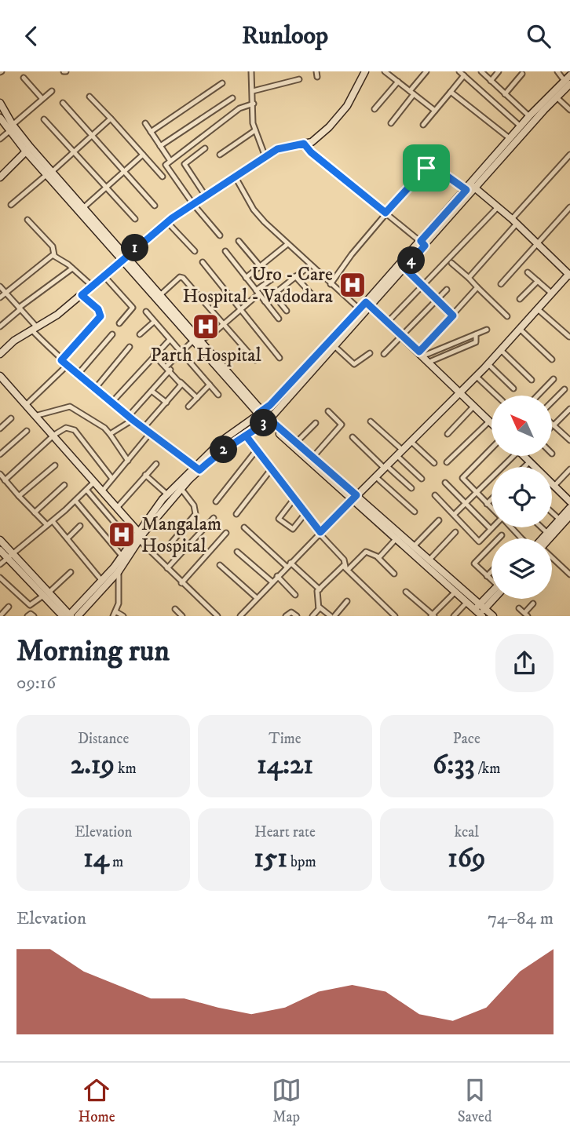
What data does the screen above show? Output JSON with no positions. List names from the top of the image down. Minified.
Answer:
{"places":{"hospital":["Uro - Care Hospital - Vadodara","Parth Hospital","Mangalam Hospital"]},"north":"top left","page":{"header":"Runloop","pins":["1","4","3","2"],"heading":["Morning run","09:16"],"stats":[["Distance","2.19 km"],["Time","14:21"],["Pace","6:33 /km"],["Elevation","14 m"],["Heart rate","151 bpm"],["kcal","169"]],"chart":["Elevation","74–84 m"],"tabs":["Home","Map","Saved"]}}
